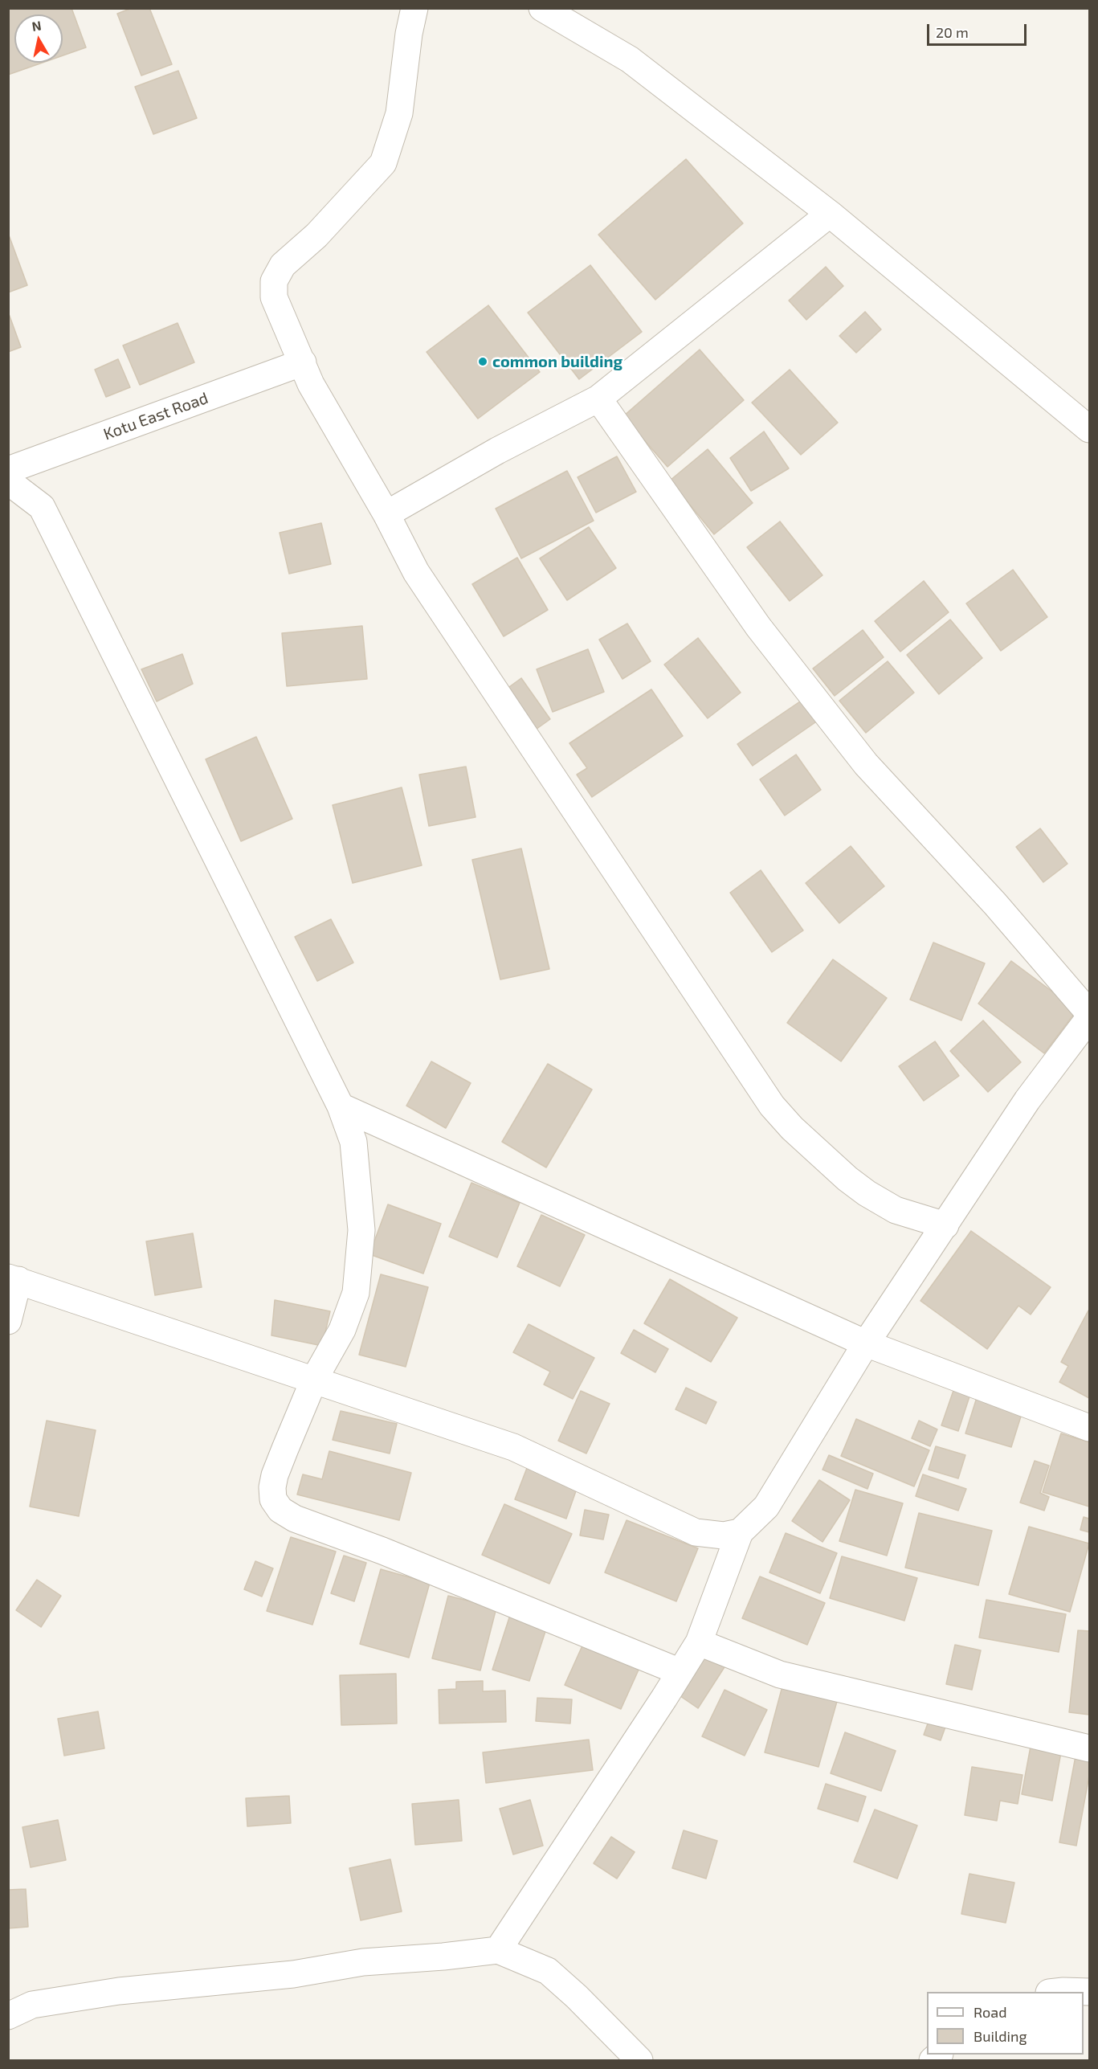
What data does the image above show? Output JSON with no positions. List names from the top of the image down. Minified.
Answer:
{"streets":{"street":["Kotu East Road"]},"places":["common building"],"legend":["Road","Building"],"scale_bar":"20 m","north":"top"}
